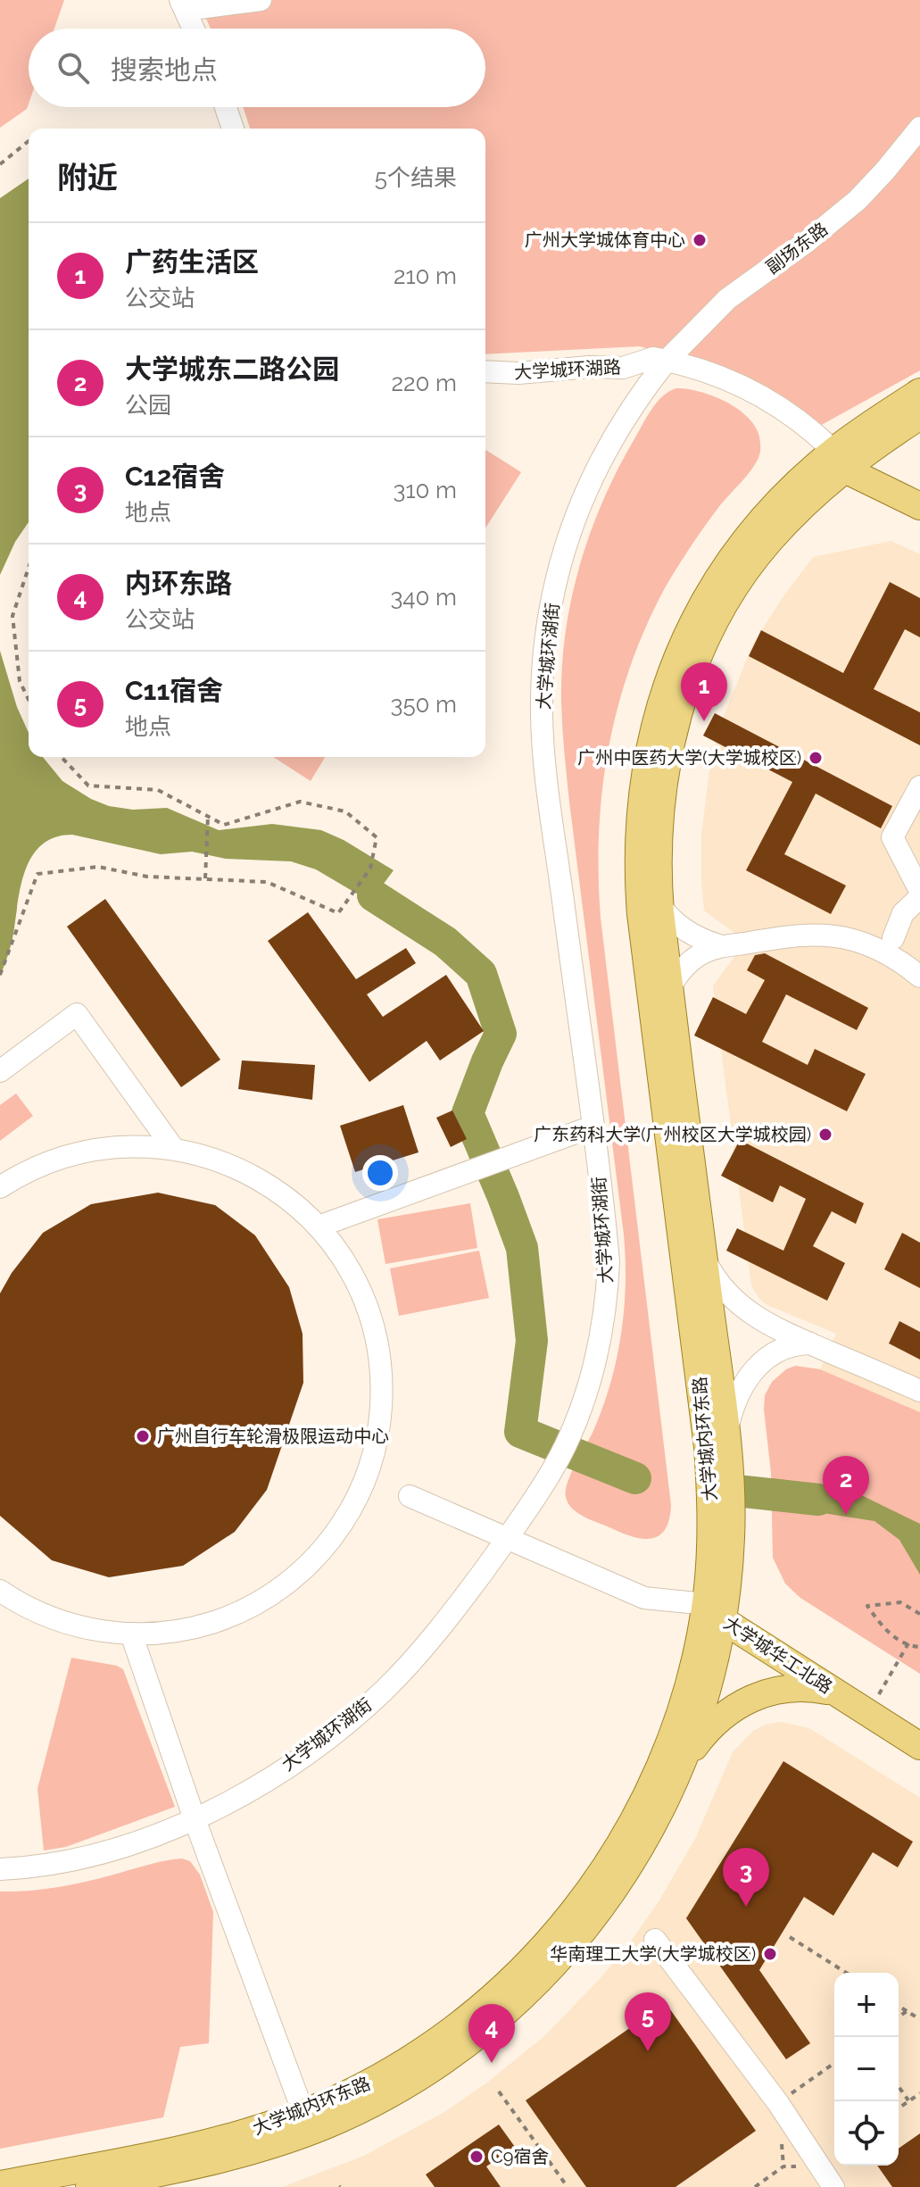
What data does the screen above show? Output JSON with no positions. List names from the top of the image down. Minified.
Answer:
{"streets":{"main road":["大学城内环东路","大学城华工北路"],"street":["副场东路","大学城环湖路","大学城环湖街"]},"crossings":[["副场东路","大学城环湖路"],["副场东路","大学城环湖街"],["大学城环湖路","大学城环湖街"],["大学城内环东路","大学城华工北路"]],"places":["广州大学城体育中心","广州中医药大学(大学城校区)","广东药科大学(广州校区大学城校园)","广州自行车轮滑极限运动中心","华南理工大学(大学城校区)","C9宿舍"],"page":{"search":"搜索地点","heading":["附近","5个结果"],"list":[{"mark":"1","name":"广药生活区","note":"公交站","value":"210 m"},{"mark":"2","name":"大学城东二路公园","note":"公园","value":"220 m"},{"mark":"3","name":"C12宿舍","note":"地点","value":"310 m"},{"mark":"4","name":"内环东路","note":"公交站","value":"340 m"},{"mark":"5","name":"C11宿舍","note":"地点","value":"350 m"}],"pins":["1","2","3","5","4"],"map_buttons":["+","−"]}}
